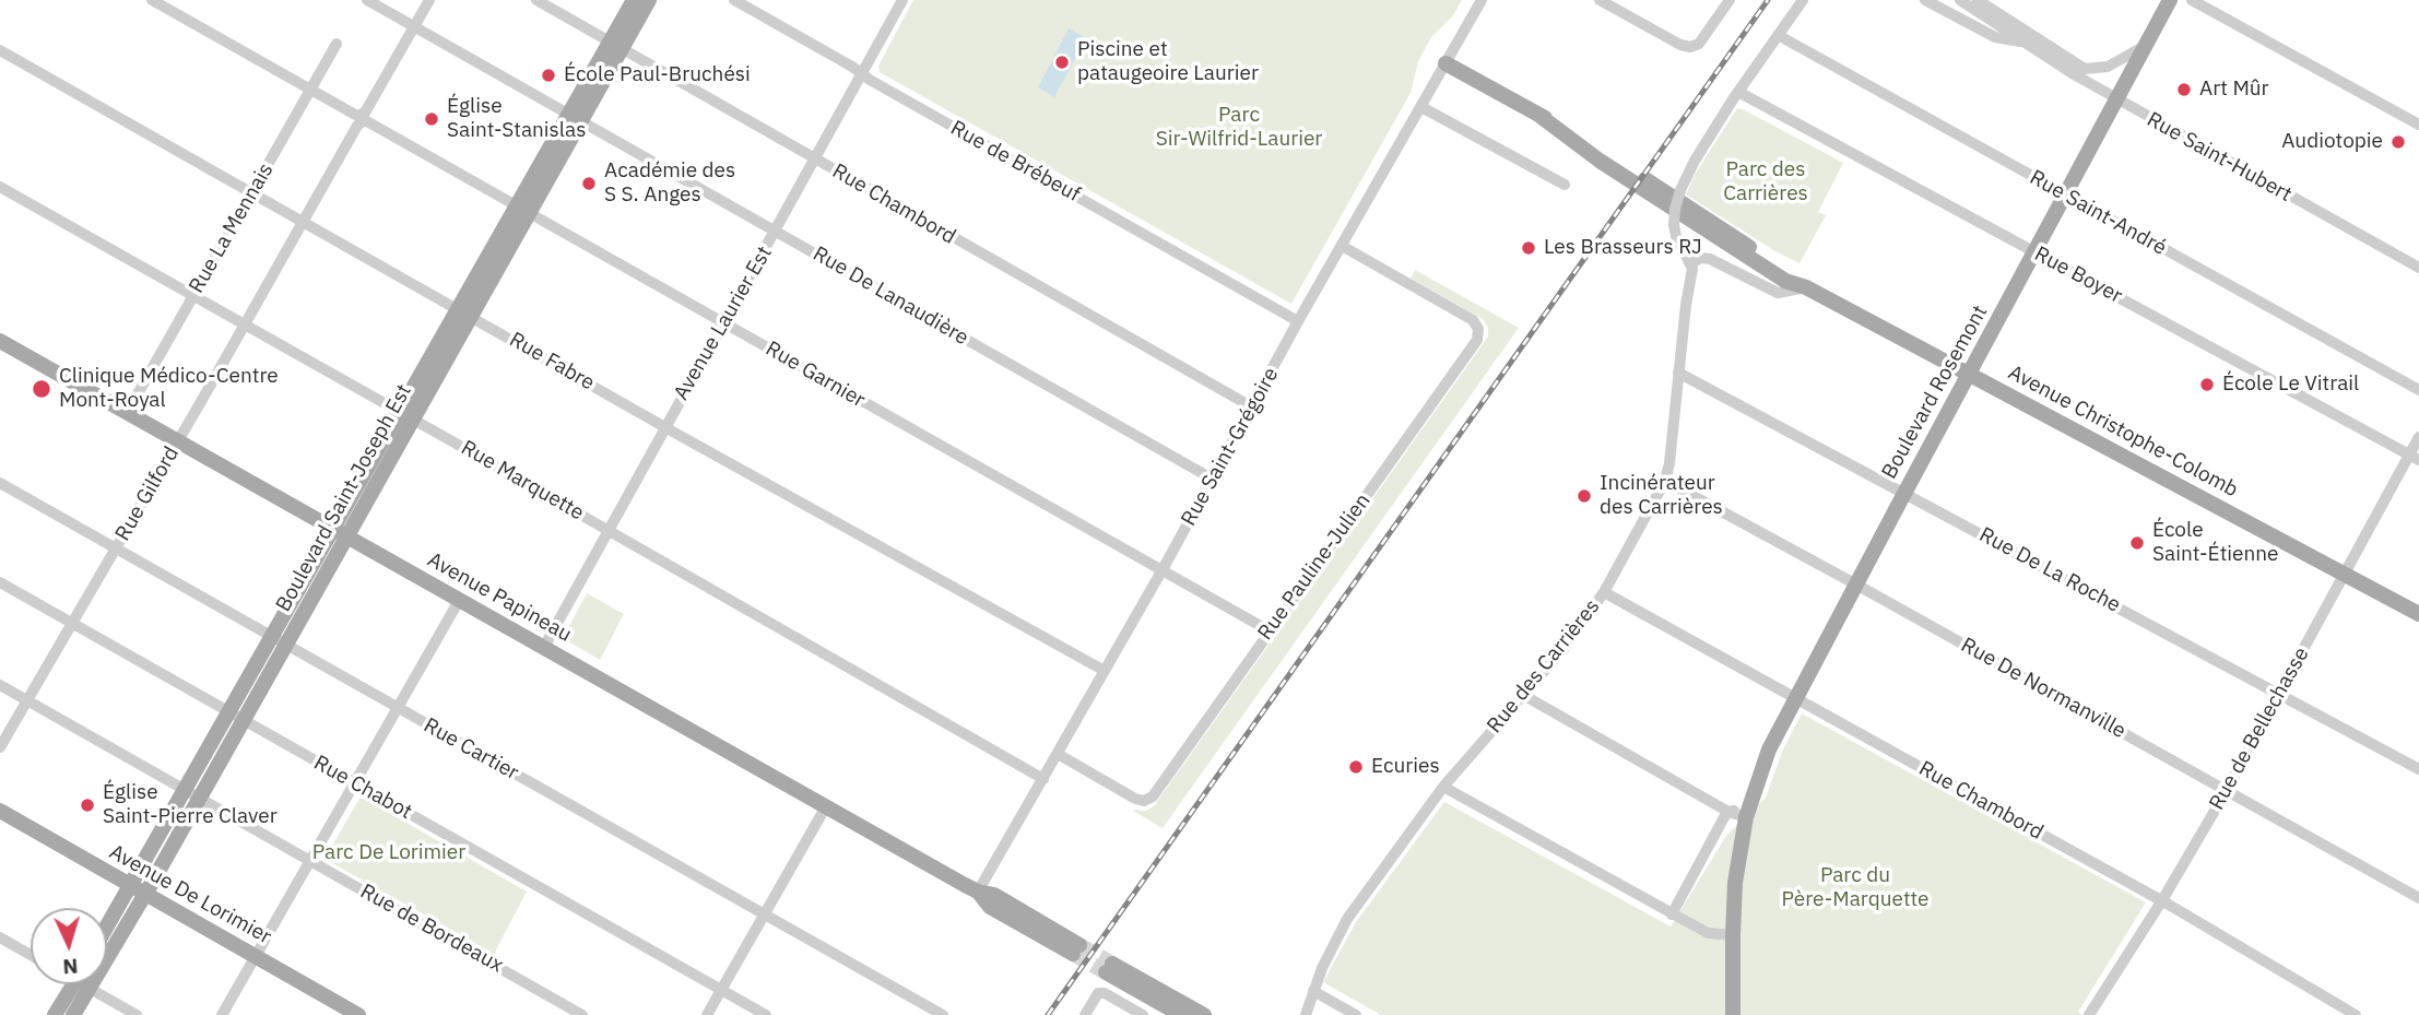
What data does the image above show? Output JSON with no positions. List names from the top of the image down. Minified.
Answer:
{"streets":{"main road":["Boulevard Rosemont","Avenue Christophe-Colomb","Boulevard Saint-Joseph Est","Avenue Papineau","Avenue De Lorimier"],"street":["Rue Saint-Hubert","Rue de Brébeuf","Rue Chambord","Rue Saint-André","Rue La Mennais","Rue Boyer","Rue De Lanaudière","Avenue Laurier Est","Rue Fabre","Rue Garnier","Rue Saint-Grégoire","Rue Marquette","Rue Gilford","Rue Pauline-Julien","Rue De La Roche","Rue des Carrières","Rue De Normanville","Rue de Bellechasse","Rue Cartier","Rue Chabot","Rue de Bordeaux"]},"crossings":[["Rue Saint-Hubert","Boulevard Rosemont"],["Rue de Brébeuf","Avenue Laurier Est"],["Rue de Brébeuf","Rue Saint-Grégoire"],["Rue Chambord","Avenue Laurier Est"],["Rue Chambord","Boulevard Rosemont"],["Rue Chambord","Rue Saint-Grégoire"],["Rue Chambord","Boulevard Saint-Joseph Est"],["Rue Chambord","Rue des Carrières"],["Rue Chambord","Rue de Bellechasse"],["Rue Saint-André","Boulevard Rosemont"],["Rue Saint-André","Rue des Carrières"],["Rue La Mennais","Rue Fabre"],["Rue La Mennais","Rue Garnier"],["Rue La Mennais","Rue Marquette"],["Rue La Mennais","Avenue Papineau"],["Rue Boyer","Boulevard Rosemont"],["Rue Boyer","Rue des Carrières"],["Rue Boyer","Rue de Bellechasse"],["Rue De Lanaudière","Avenue Laurier Est"],["Rue De Lanaudière","Rue Saint-Grégoire"],["Rue De Lanaudière","Rue Gilford"],["Rue De Lanaudière","Boulevard Saint-Joseph Est"],["Avenue Laurier Est","Rue Fabre"],["Avenue Laurier Est","Rue Garnier"],["Avenue Laurier Est","Rue Marquette"],["Avenue Laurier Est","Avenue Papineau"],["Rue Fabre","Rue Saint-Grégoire"],["Rue Fabre","Rue Gilford"],["Rue Fabre","Boulevard Saint-Joseph Est"],["Rue Garnier","Rue Saint-Grégoire"],["Rue Garnier","Rue Gilford"],["Rue Garnier","Boulevard Saint-Joseph Est"],["Rue Garnier","Rue Pauline-Julien"],["Boulevard Rosemont","Avenue Christophe-Colomb"],["Boulevard Rosemont","Rue De La Roche"],["Boulevard Rosemont","Rue De Normanville"],["Avenue Christophe-Colomb","Rue Saint-Grégoire"],["Avenue Christophe-Colomb","Rue de Bellechasse"],["Rue Saint-Grégoire","Rue Marquette"],["Rue Saint-Grégoire","Rue Pauline-Julien"],["Rue Saint-Grégoire","Avenue Papineau"],["Rue Marquette","Rue Gilford"],["Rue Marquette","Boulevard Saint-Joseph Est"],["Rue Gilford","Avenue Papineau"],["Rue Gilford","Rue Cartier"],["Rue Gilford","Rue Chabot"],["Rue Gilford","Rue de Bordeaux"],["Boulevard Saint-Joseph Est","Avenue Papineau"],["Boulevard Saint-Joseph Est","Rue Cartier"],["Boulevard Saint-Joseph Est","Rue Chabot"],["Boulevard Saint-Joseph Est","Avenue De Lorimier"],["Boulevard Saint-Joseph Est","Rue de Bordeaux"],["Rue De La Roche","Rue des Carrières"],["Rue De La Roche","Rue de Bellechasse"],["Rue des Carrières","Rue De Normanville"],["Rue De Normanville","Rue de Bellechasse"]],"parks":["Parc Sir-Wilfrid-Laurier","Parc des Carrières","Parc De Lorimier","Parc du Père-Marquette"],"places":["Piscine et pataugeoire Laurier","École Paul-Bruchési","Art Mûr","Église Saint-Stanislas","Audiotopie","Académie des S S. Anges","Les Brasseurs RJ","École Le Vitrail","Clinique Médico-Centre Mont-Royal","Incinérateur des Carrières","École Saint-Étienne","Ecuries","Église Saint-Pierre Claver"],"north":"bottom"}
